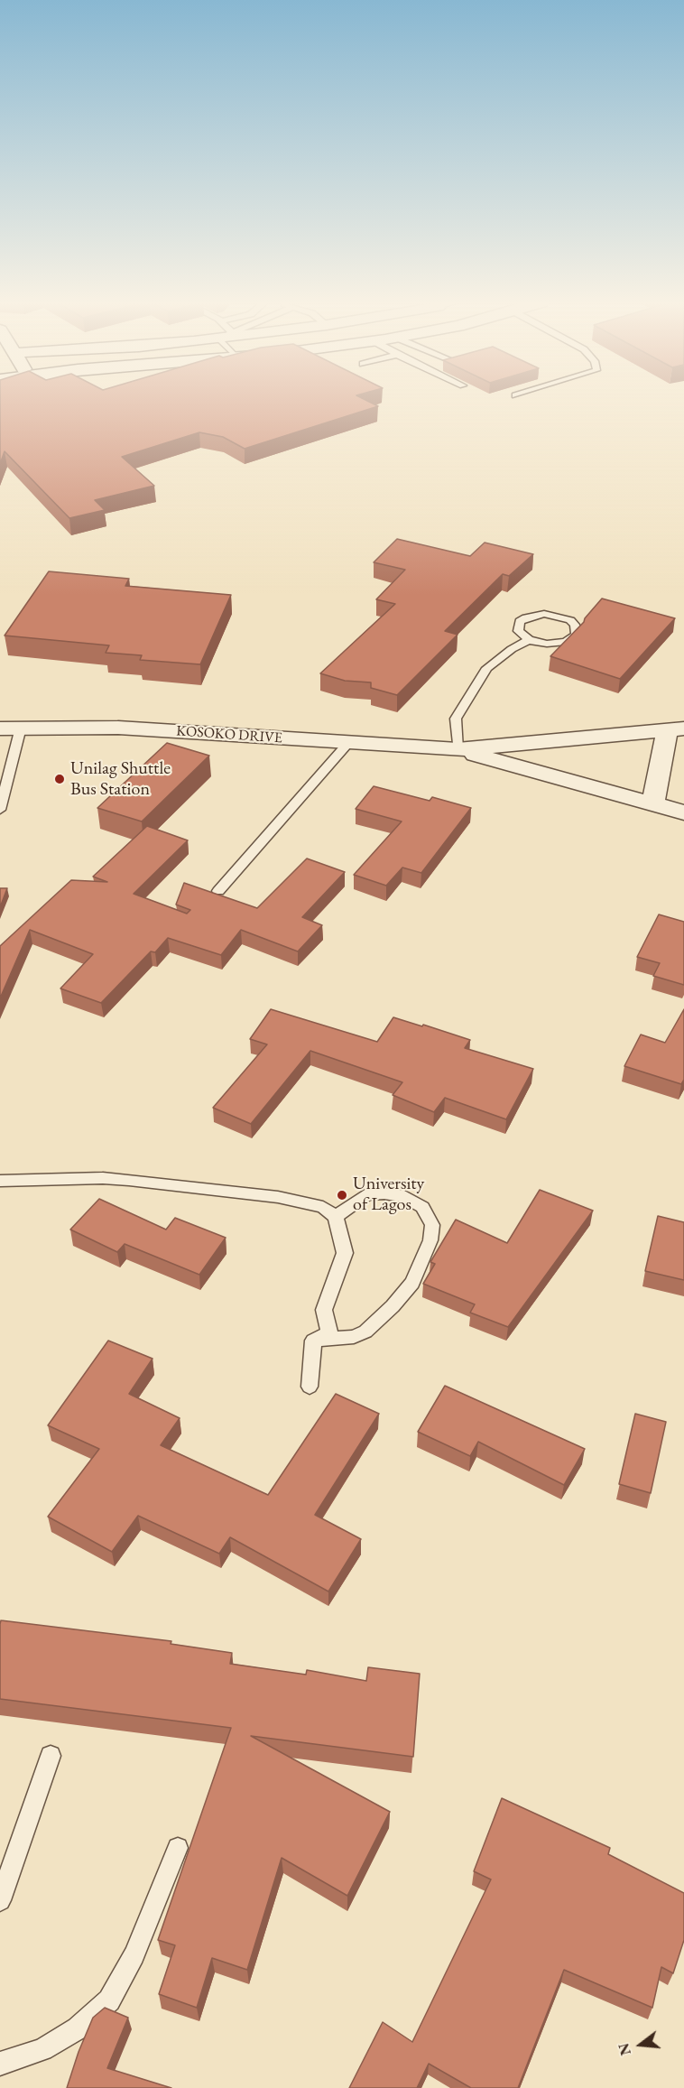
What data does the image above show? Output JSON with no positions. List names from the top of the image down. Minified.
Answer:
{"streets":{"street":["KOSOKO DRIVE"]},"places":["Unilag Shuttle Bus Station","University of Lagos"],"north":"left"}
